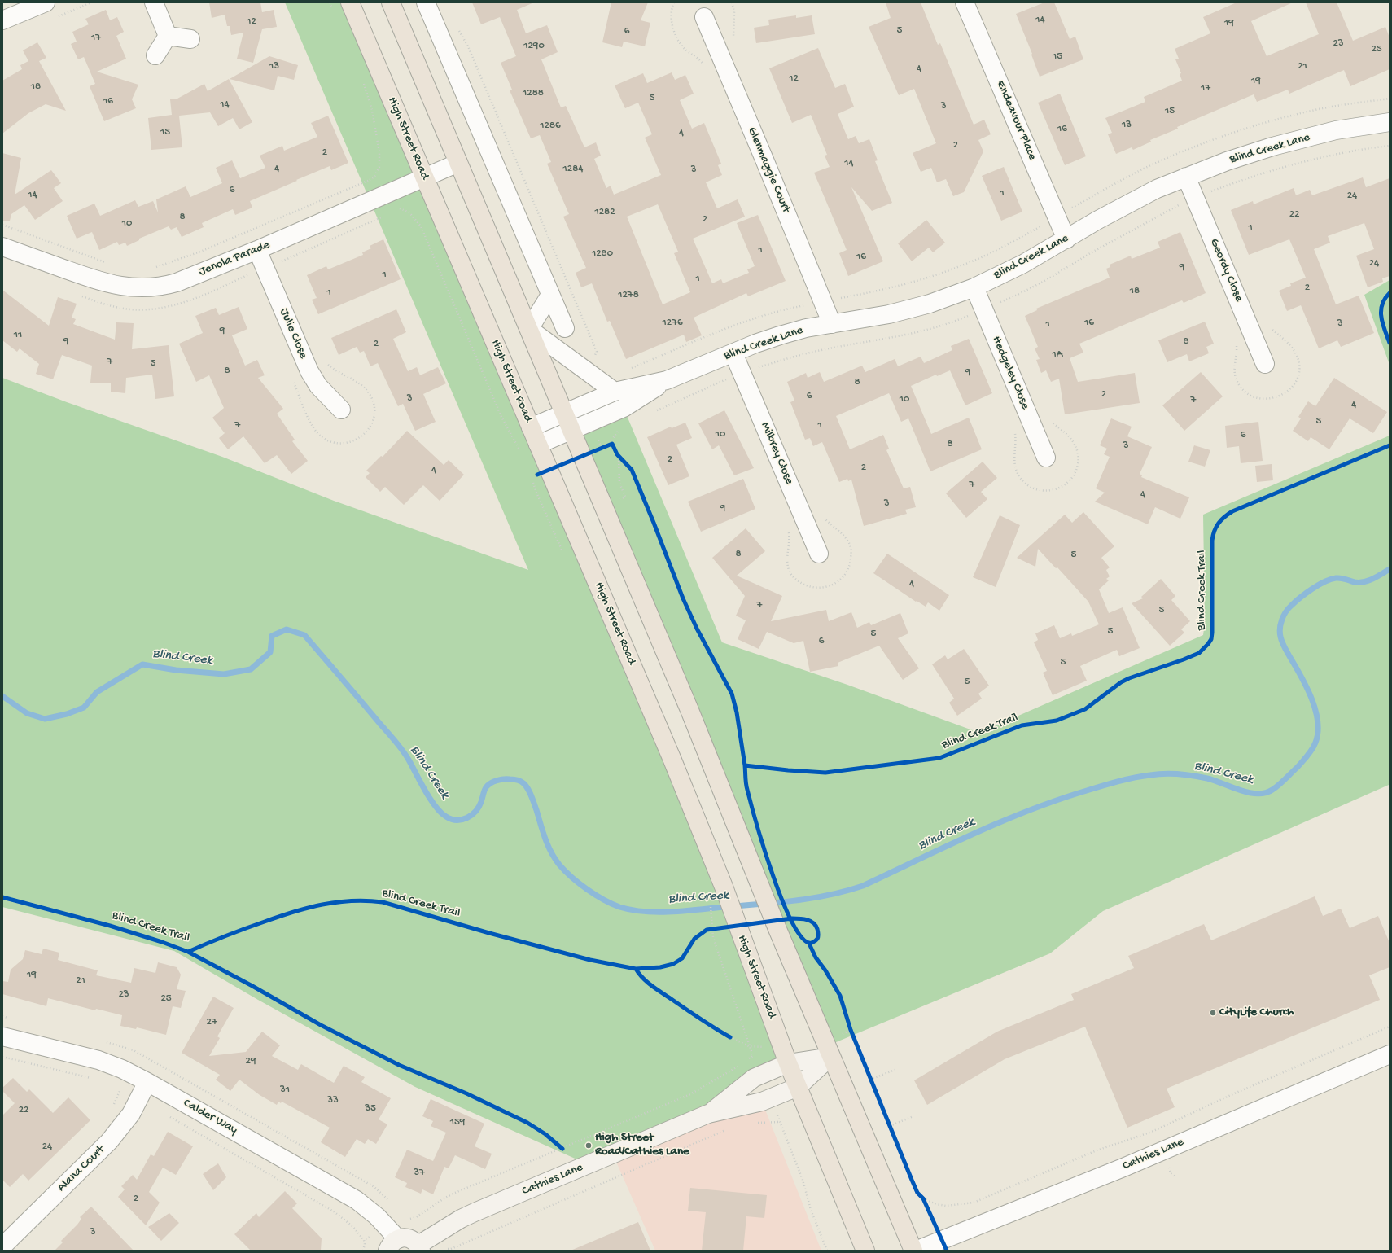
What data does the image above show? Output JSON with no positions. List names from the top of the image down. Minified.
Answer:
{"streets":{"main road":["High Street Road"],"street":["Endeavour Place","Blind Creek Lane","Glenmaggie Court","Jenola Parade","Geordy Close","Julie Close","Hedgeley Close","Milbrey Close","Calder Way","Cathies Lane","Alana Court"],"cycle path":["Blind Creek Trail"]},"crossings":[["Endeavour Place","Blind Creek Lane"],["High Street Road","Blind Creek Lane"],["High Street Road","Jenola Parade"],["High Street Road","Cathies Lane"],["Blind Creek Lane","Glenmaggie Court"],["Blind Creek Lane","Geordy Close"],["Blind Creek Lane","Hedgeley Close"],["Blind Creek Lane","Milbrey Close"],["Jenola Parade","Julie Close"],["Calder Way","Alana Court"]],"water":["Blind Creek"],"places":["CityLife Church","High Street Road/Cathies Lane"],"house_numbers":["14","12","19","5","6","17","23","1290","25","15","13","21","4","12","19","18","17","1288","5","16","14","3","15","13","1286","16","15","4","2","2","14","4","1284","3","6","1","14","24","1282","22","8","2","10","1","1","1280","16","24","9","1","1","2","18","1","1278","1276","16","3","1","9","11","9","8","2","1A","7","5","8","9","8","2","6","3","10","7","4","5","7","1","10","6","8","3","2","2","4","7","4","3","9","8","5","4","7","5","5","5","6","5","5","19","21","23","25","27","29","31","33","35","22","159","24","37","2","3"]}
